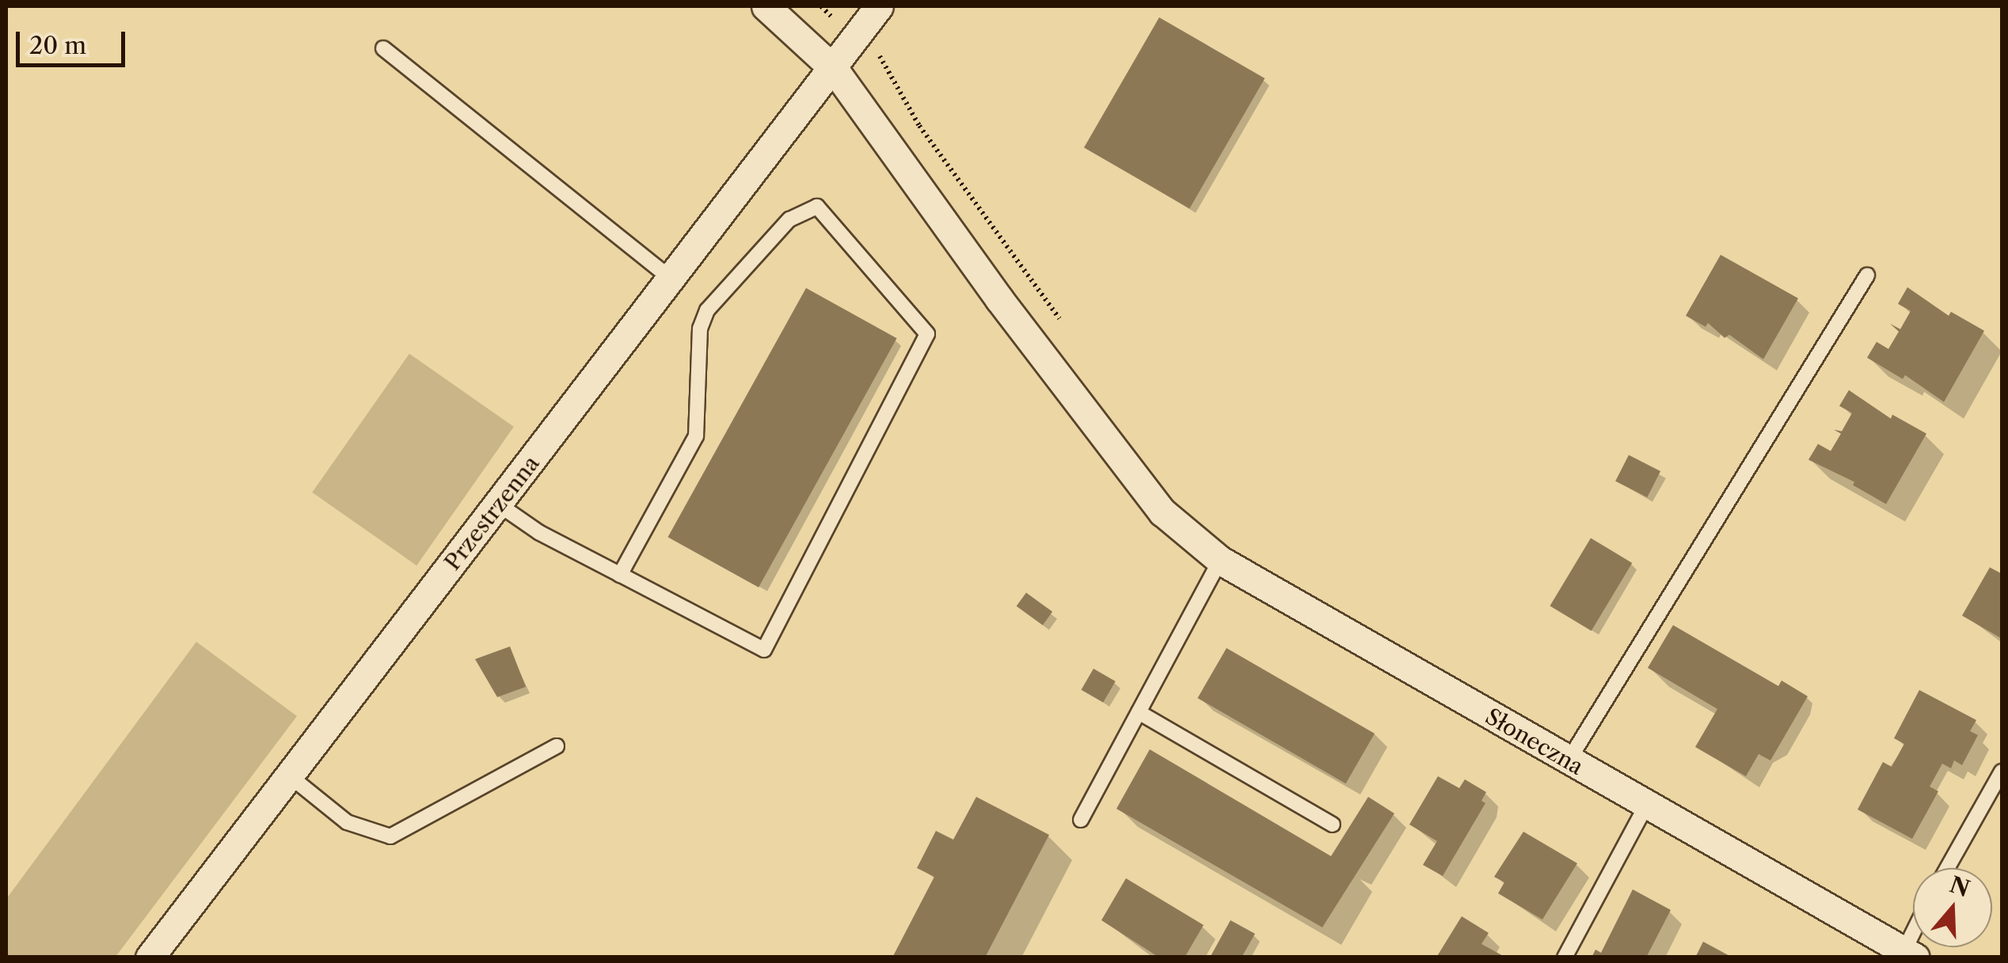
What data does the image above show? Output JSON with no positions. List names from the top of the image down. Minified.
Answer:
{"streets":{"street":["Przestrzenna","Słoneczna"]},"crossings":[["Przestrzenna","Słoneczna"]],"scale_bar":"20 m","north":"top"}
